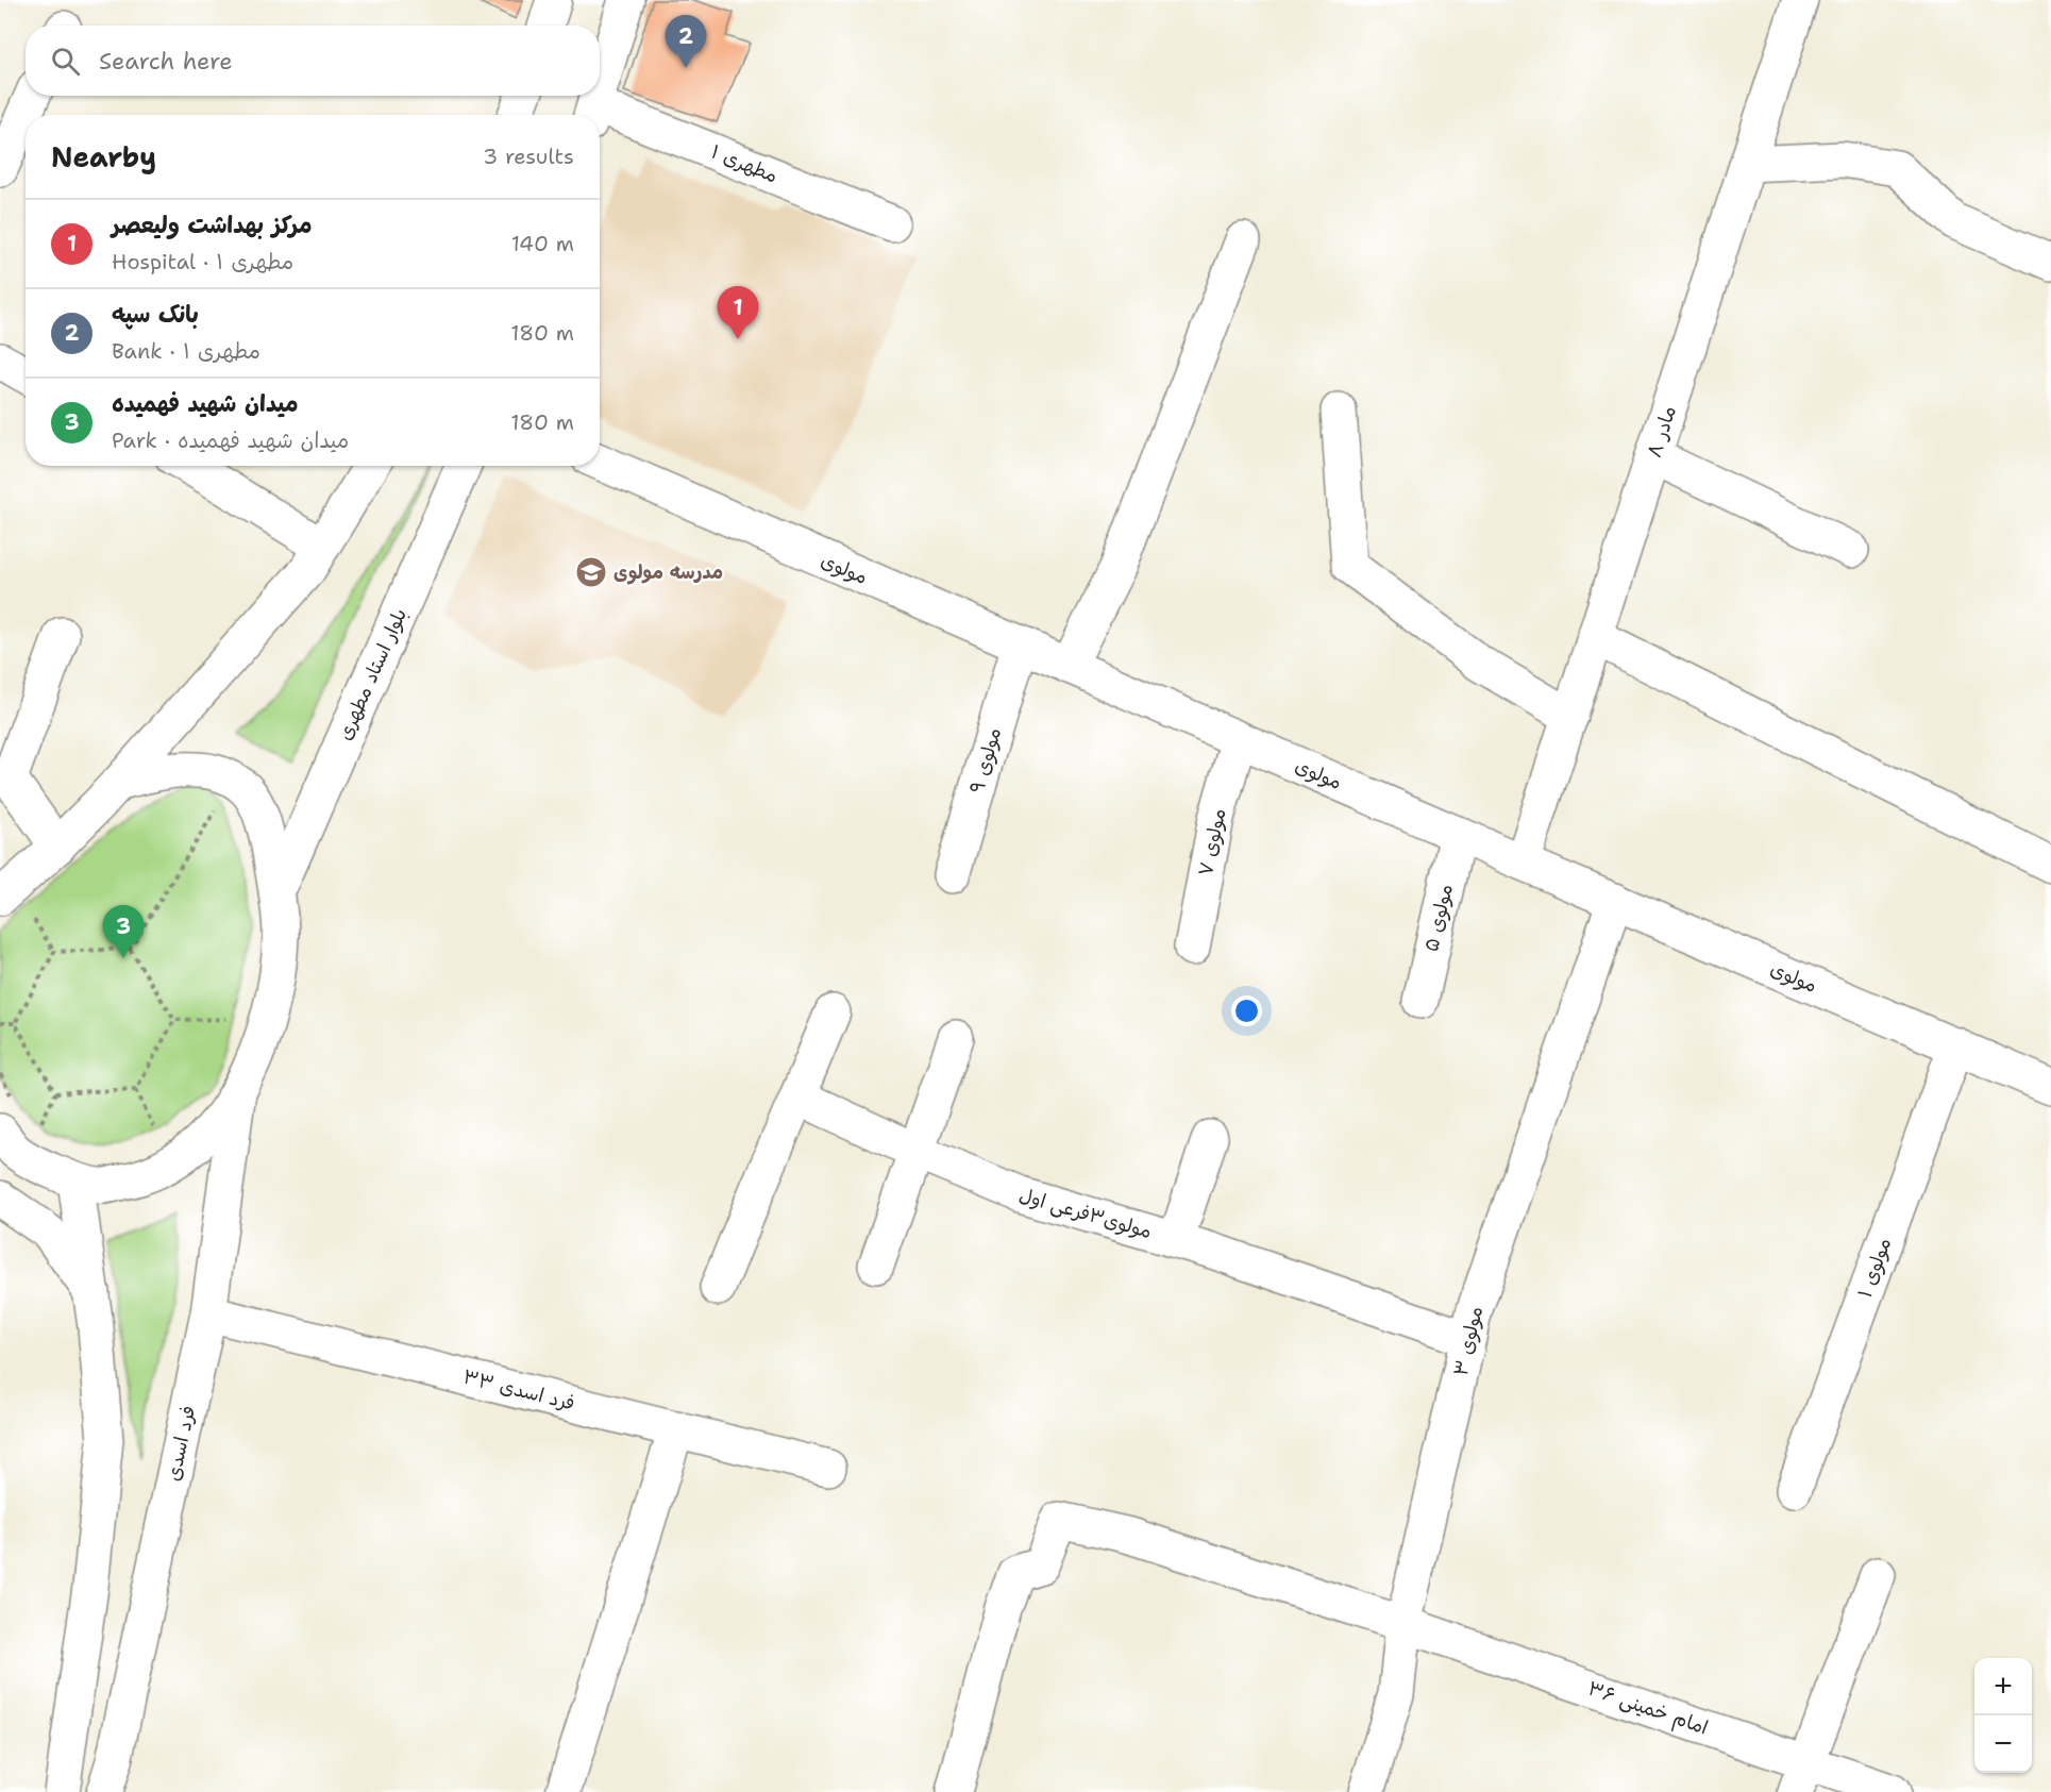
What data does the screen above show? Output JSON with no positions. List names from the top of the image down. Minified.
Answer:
{"streets":{"street":["مطهری ۱","مادر ۸","مولوی","بلوار استاد مطهری","مولوی ۹","مولوی ۷","مولوی ۵","مولوی۳فرعی اول","مولوی ۱","مولوی ۳","فرد اسدی ۳۳","فرد اسدی","امام خمینی ۳۶"]},"crossings":[["مادر ۸","مولوی"],["مولوی","مولوی ۹"],["مولوی","مولوی ۷"],["مولوی","مولوی ۵"],["مولوی","مولوی ۱"],["مولوی","مولوی ۳"],["مولوی۳فرعی اول","مولوی ۳"],["مولوی ۳","امام خمینی ۳۶"],["فرد اسدی ۳۳","فرد اسدی"]],"places":{"school or university":["مدرسه مولوی"]},"page":{"pins":["2","1","3"],"search":"Search here","heading":["Nearby","3 results"],"list":[{"mark":"1","name":"مرکز بهداشت ولیعصر","note":"Hospital · مطهری ۱","value":"140 m"},{"mark":"2","name":"بانک سپه","note":"Bank · مطهری ۱","value":"180 m"},{"mark":"3","name":"میدان شهید فهمیده","note":"Park · میدان شهید فهمیده","value":"180 m"}],"map_buttons":["+","−"]}}
